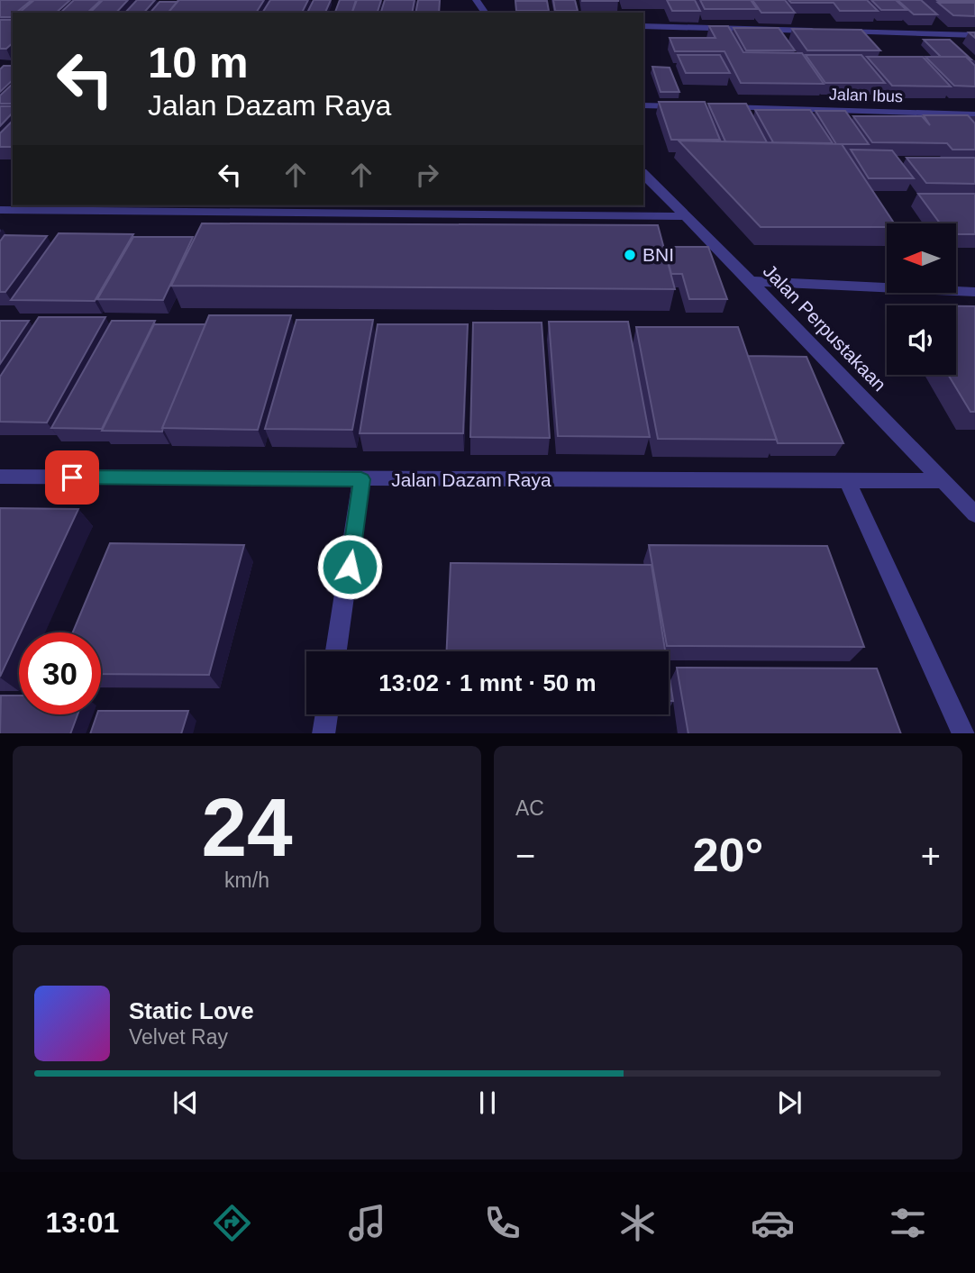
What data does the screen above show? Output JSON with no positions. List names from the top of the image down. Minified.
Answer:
{"streets":{"street":["Jalan Ibus","Jalan Perpustakaan","Jalan Dazam Raya"]},"crossings":[["Jalan Perpustakaan","Jalan Dazam Raya"]],"places":["BNI"],"north":"left","page":{"turn":["10 m","Jalan Dazam Raya"],"limit":"30","trip":"13:02 · 1 mnt · 50 m","tile":[["24","km/h"],"AC"],"heat":["−","20°","+"],"song":["Static Love","Velvet Ray"],"tabs":"13:01"}}
